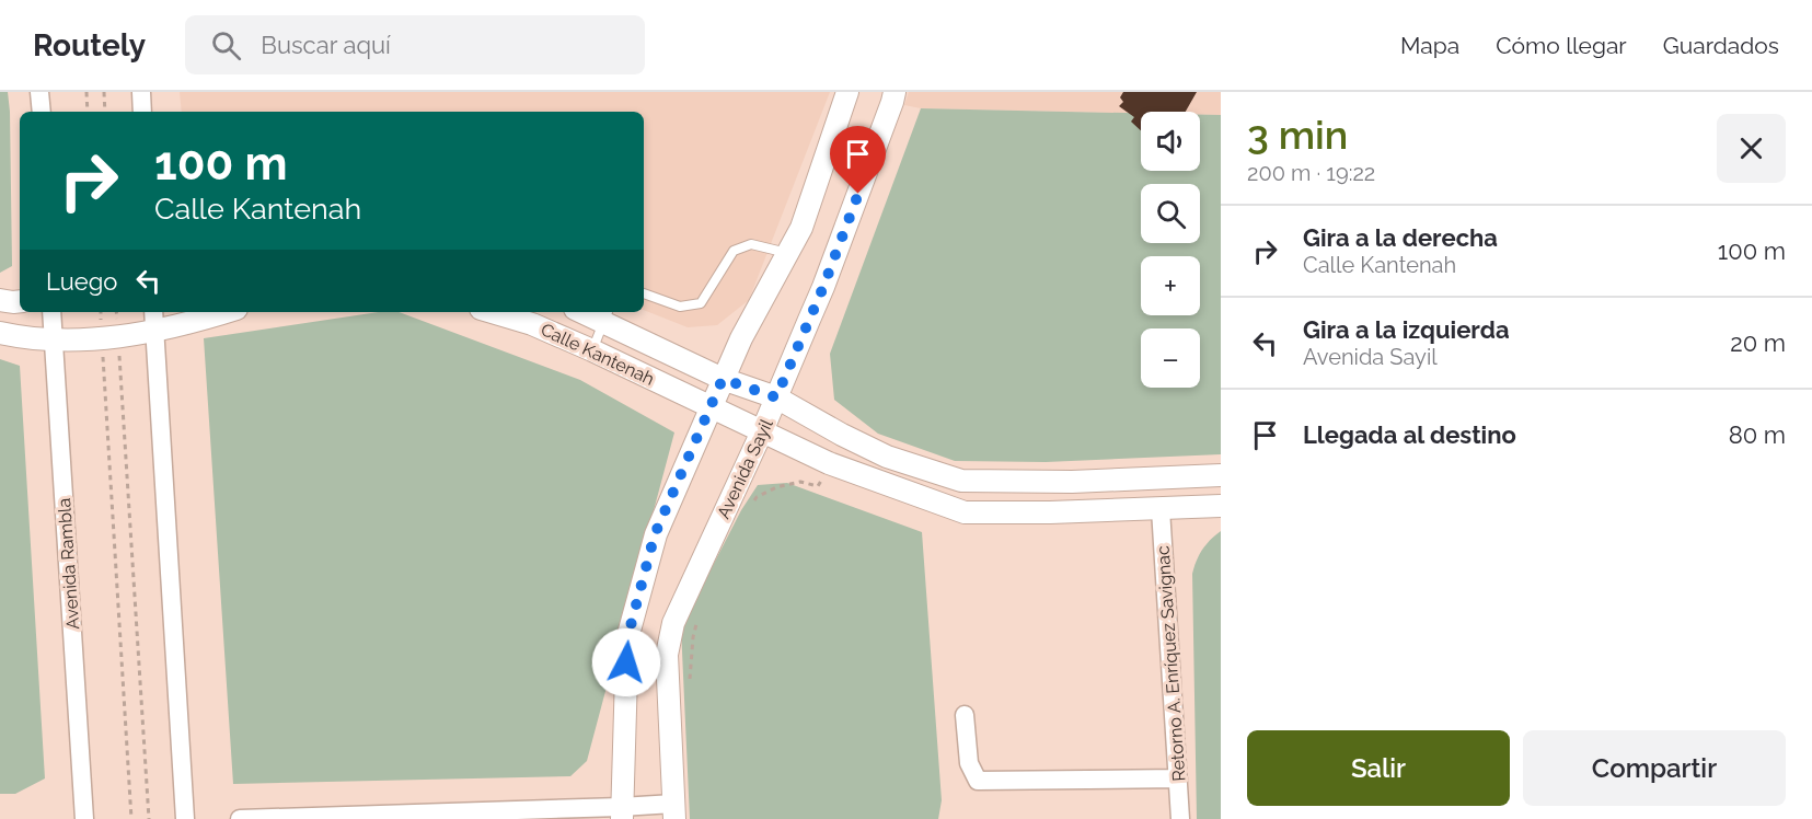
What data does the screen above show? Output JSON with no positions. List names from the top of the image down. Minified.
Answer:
{"streets":{"street":["Calle Kantenah","Avenida Sayil","Avenida Rambla","Retorno A. Enríquez Savignac"]},"crossings":[["Calle Kantenah","Avenida Sayil"],["Calle Kantenah","Retorno A. Enríquez Savignac"]],"page":{"header":"Routely","search":"Buscar aquí","nav":["Mapa","Cómo llegar","Guardados"],"heading":["3 min","200 m · 19:22"],"map_buttons":["+","−"],"turn":["100 m","Calle Kantenah"],"list":[{"name":"Gira a la derecha","note":"Calle Kantenah","value":"100 m"},{"name":"Gira a la izquierda","note":"Avenida Sayil","value":"20 m"},{"name":"Llegada al destino","value":"80 m"}],"then":"Luego","buttons":["Salir","Compartir"]}}
